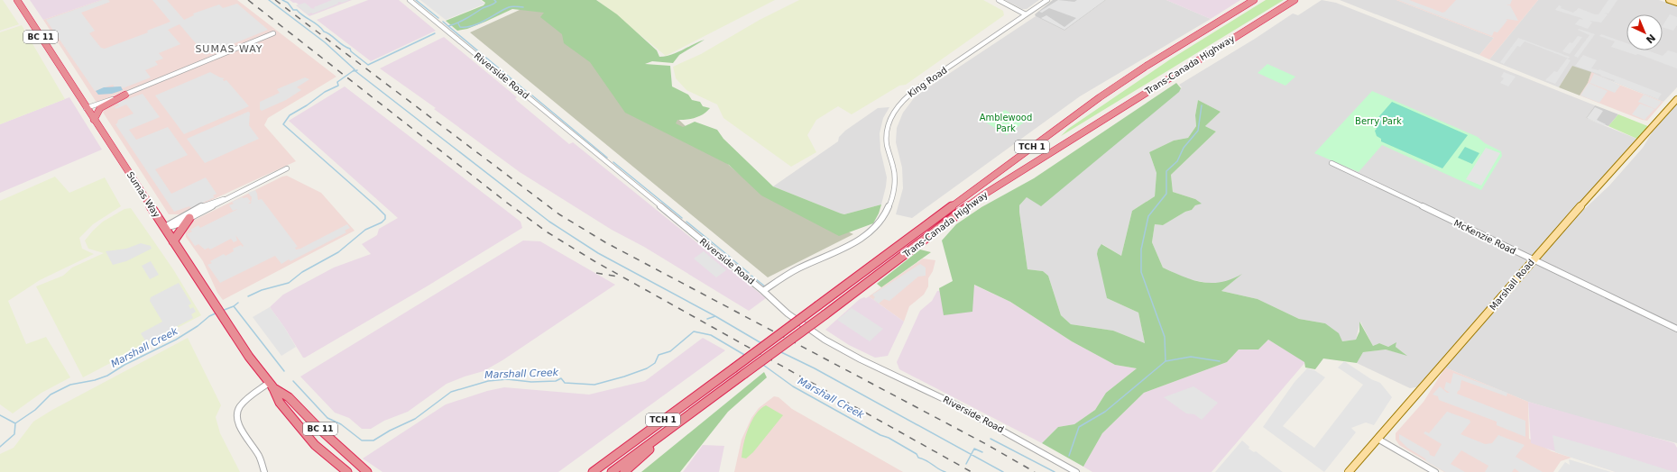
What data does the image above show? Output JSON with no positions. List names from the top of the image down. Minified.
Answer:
{"streets":{"highway":["BC 11","Trans-Canada Highway","TCH 1","Sumas Way"],"main road":["Marshall Road"],"street":["Riverside Road","King Road","McKenzie Road"]},"crossings":[["Riverside Road","King Road"],["McKenzie Road","Marshall Road"]],"districts":["SUMAS WAY"],"water":["Marshall Creek"],"parks":["Amblewood Park","Berry Park"],"north":"bottom right"}
